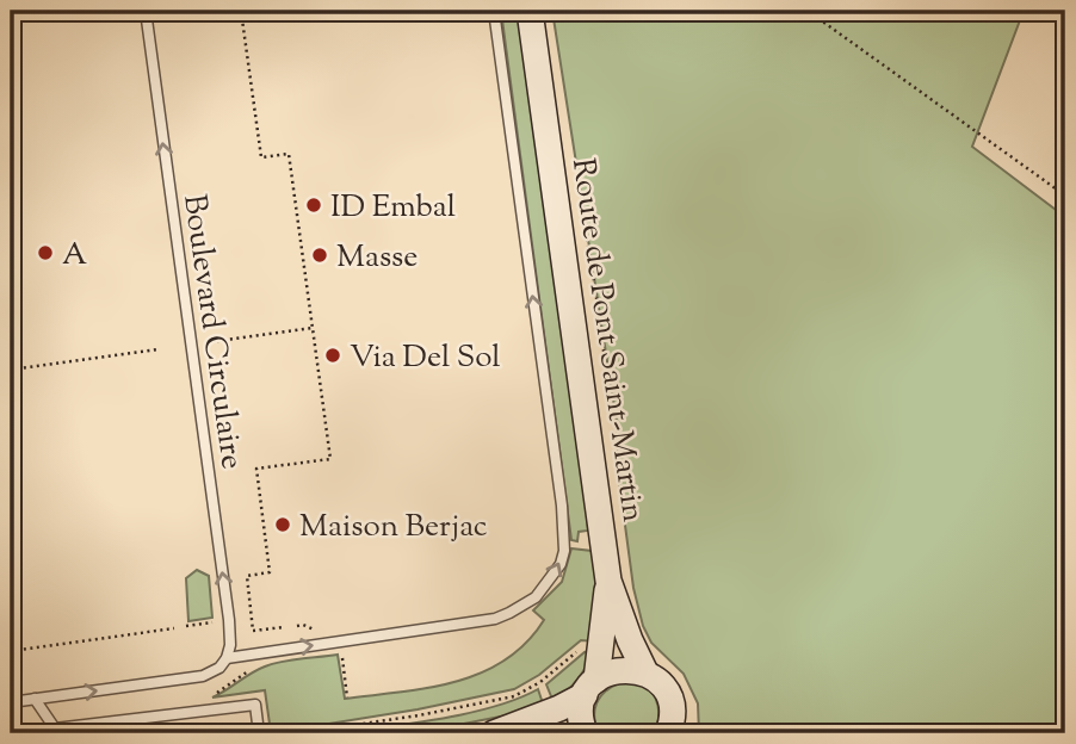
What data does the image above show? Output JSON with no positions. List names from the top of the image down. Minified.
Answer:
{"streets":{"main road":["Route de Pont Saint-Martin"],"lane":["Boulevard Circulaire"]},"one_way":["Boulevard Circulaire"],"places":["ID Embal","A","Masse","Via Del Sol","Maison Berjac"]}
